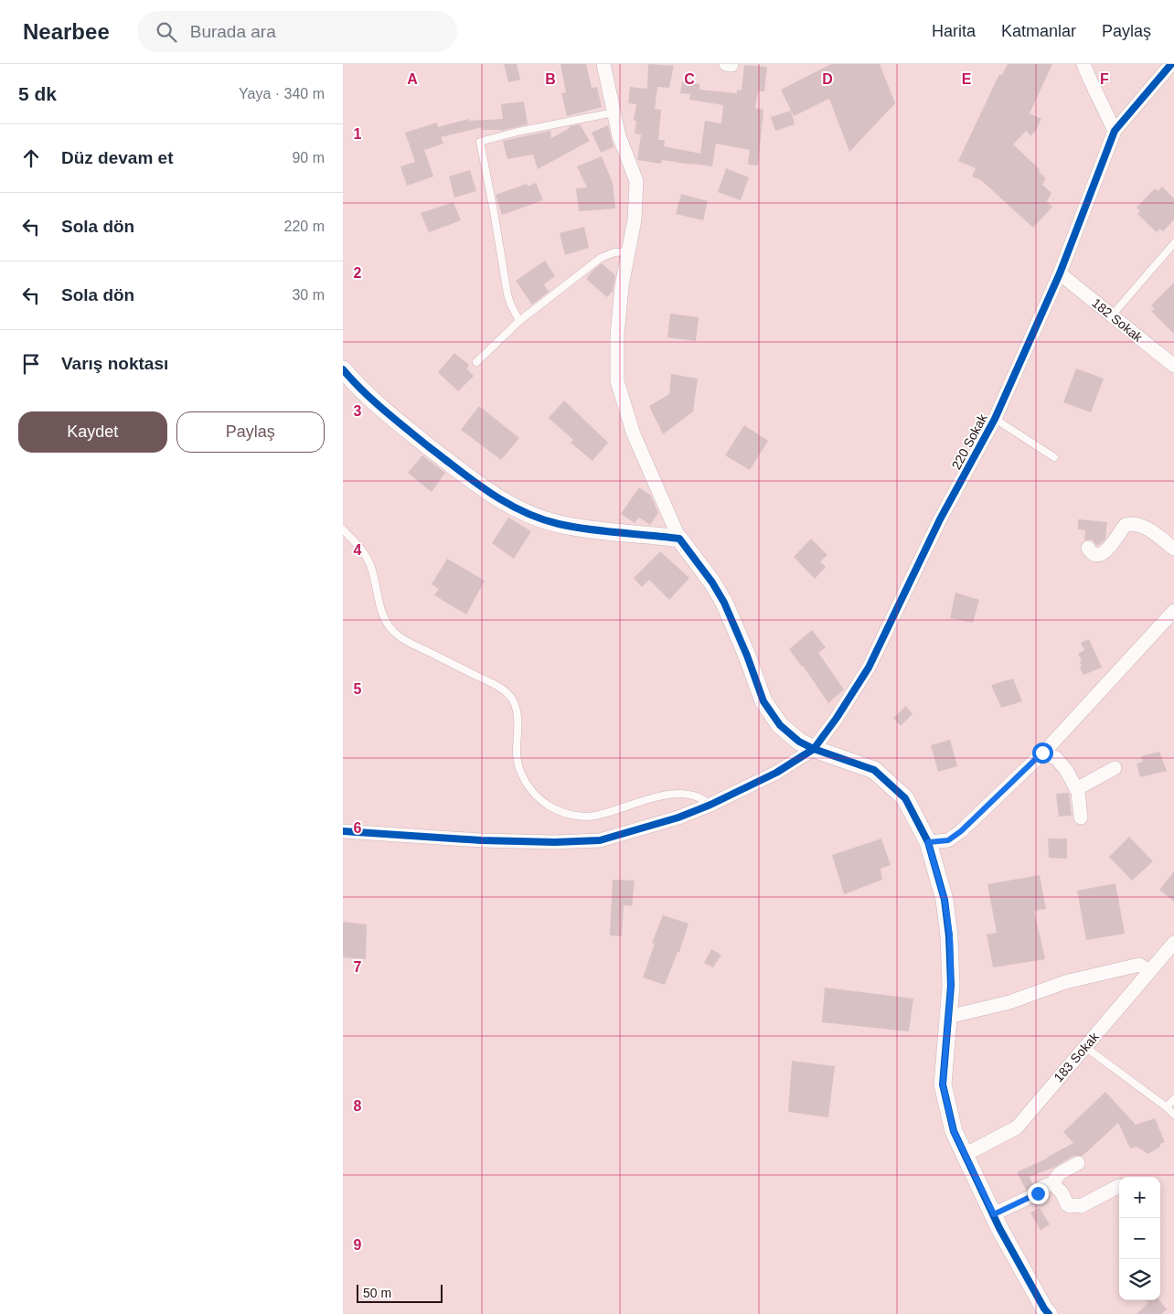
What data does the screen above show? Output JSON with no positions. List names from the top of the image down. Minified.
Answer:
{"streets":{"street":["182 Sokak","220 Sokak","183 Sokak"]},"crossings":[["182 Sokak","220 Sokak"]],"scale_bar":"50 m","page":{"header":"Nearbee","search":"Burada ara","nav":["Harita","Katmanlar","Paylaş"],"heading":["5 dk","Yaya · 340 m"],"list":[["Düz devam et","90 m"],["Sola dön","220 m"],["Sola dön","30 m"],"Varış noktası"],"buttons":["Kaydet","Paylaş"],"map_buttons":["+","−"],"scale":"50 m"},"grid":{"columns":["A","B","C","D","E","F"],"rows":["1","2","3","4","5","6","7","8","9"]}}
